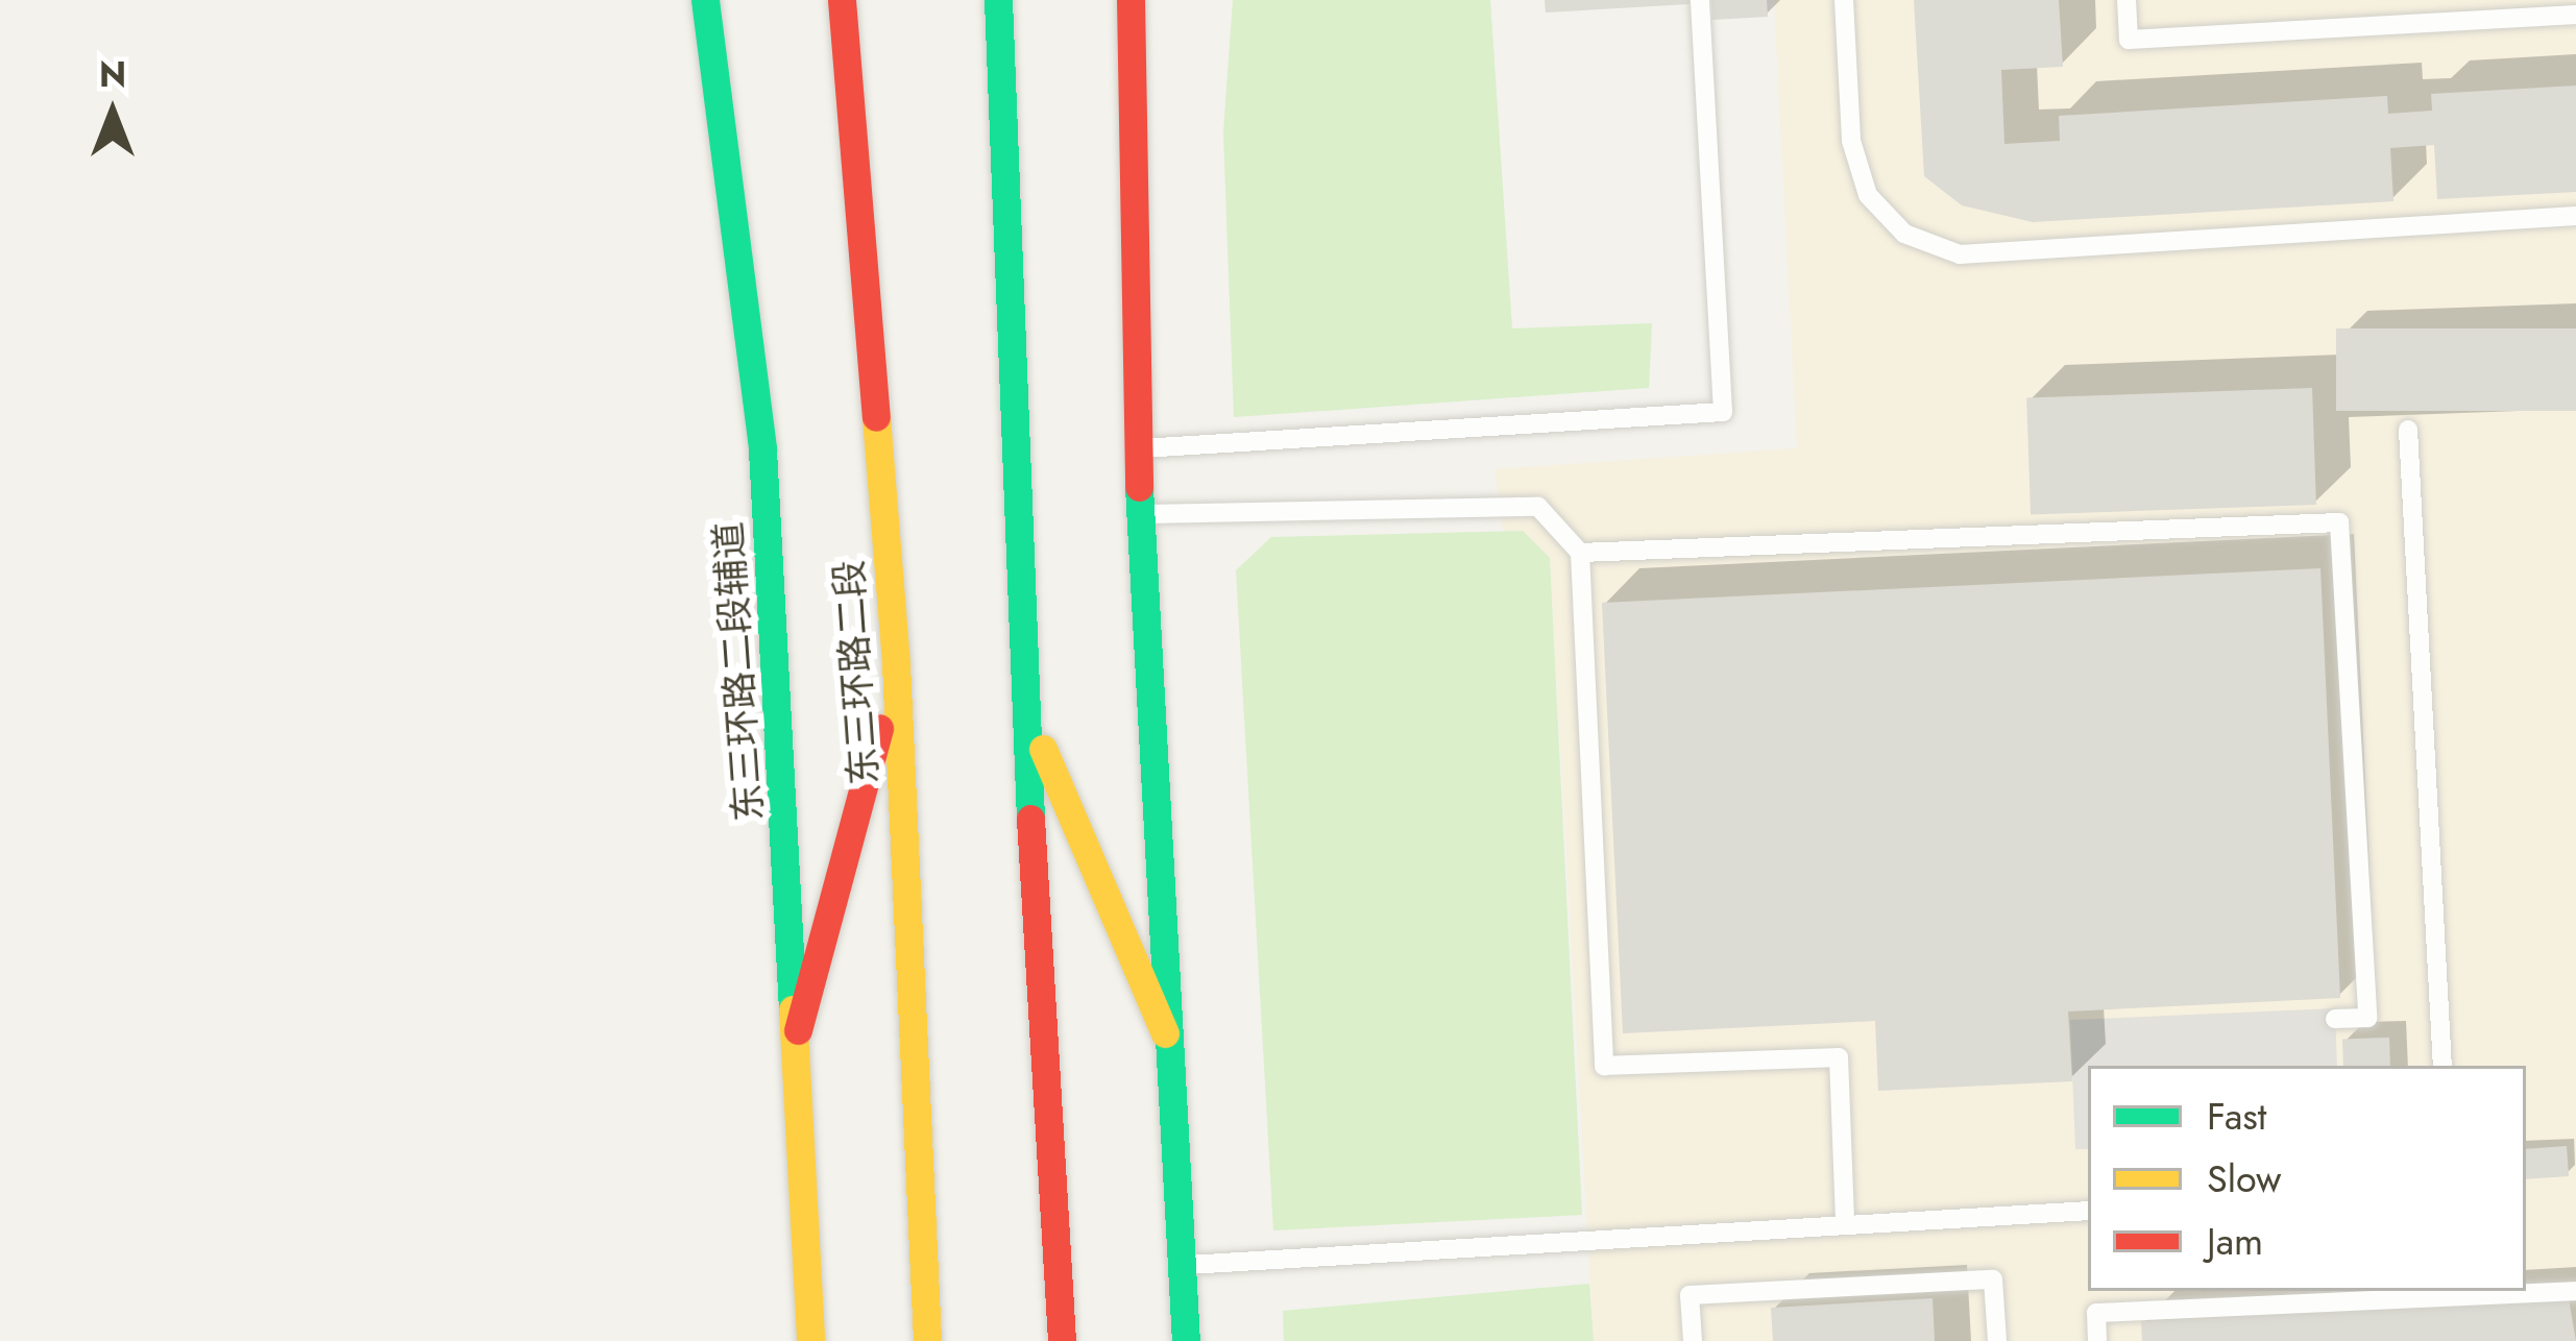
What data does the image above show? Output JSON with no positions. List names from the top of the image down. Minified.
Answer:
{"streets":{"main road":["东三环路二段辅道","东三环路二段"]},"legend":["Fast","Slow","Jam"],"north":"top"}
